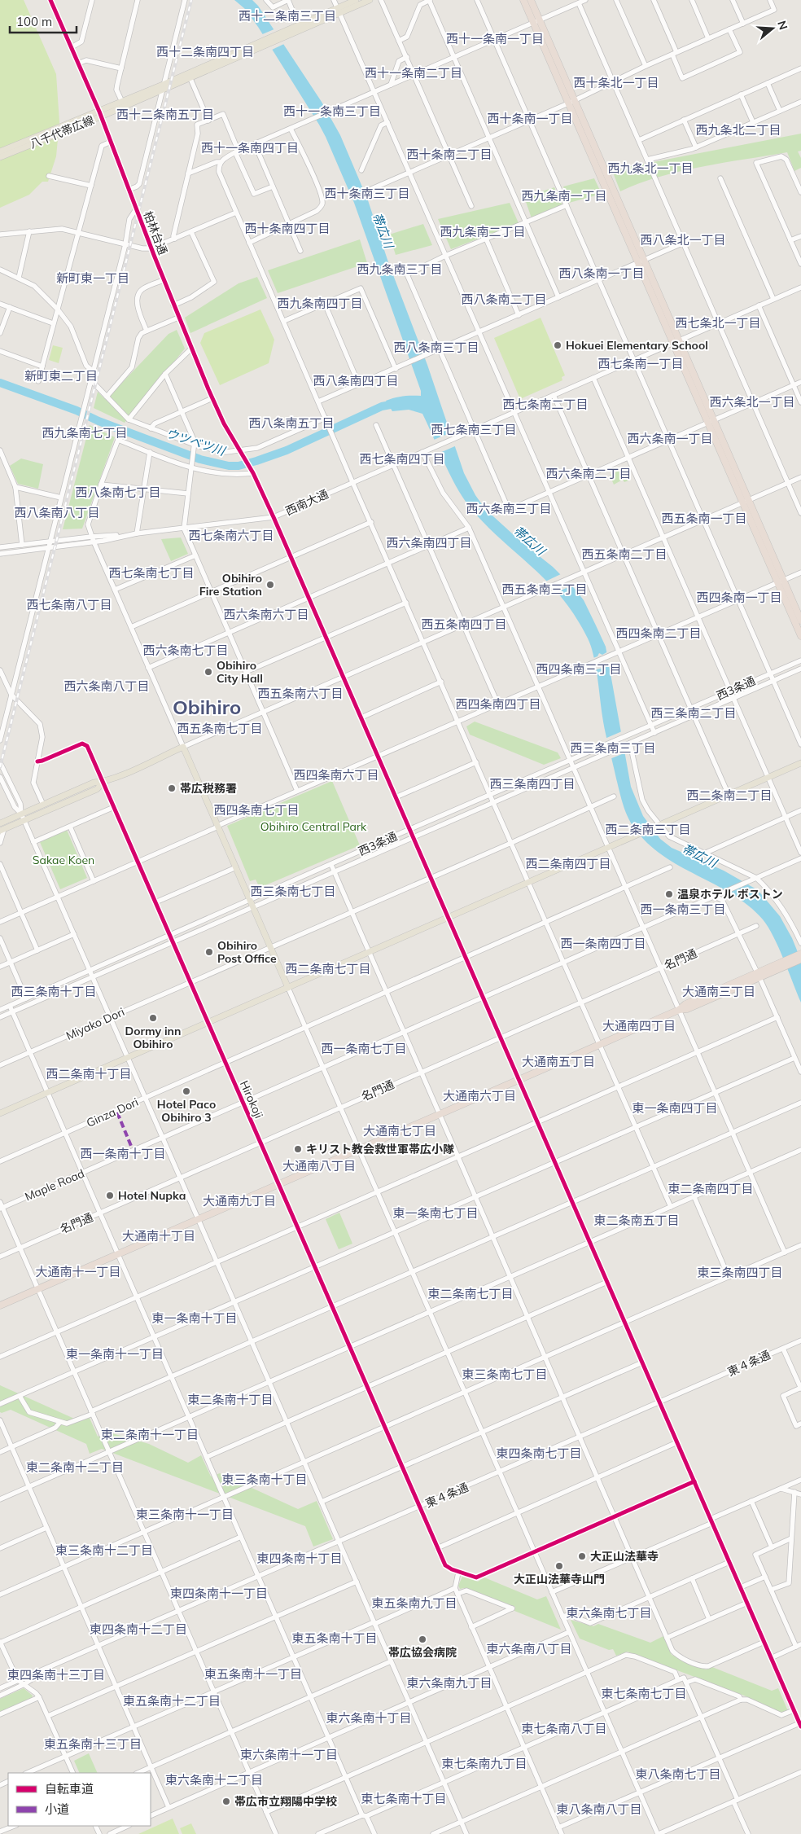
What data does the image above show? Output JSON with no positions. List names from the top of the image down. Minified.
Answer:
{"streets":{"main road":["八千代帯広線"],"street":["柏林台通","西南大通","西3条通","名門通","Miyako Dori","Hirokoji","Ginza Dori","Maple Road","東４条通"]},"crossings":[["八千代帯広線","柏林台通"],["柏林台通","西南大通"],["柏林台通","西3条通"],["柏林台通","名門通"],["柏林台通","Miyako Dori"],["柏林台通","Ginza Dori"],["柏林台通","Maple Road"],["柏林台通","東４条通"],["西3条通","Hirokoji"],["名門通","Hirokoji"],["Miyako Dori","Hirokoji"],["Hirokoji","Ginza Dori"],["Hirokoji","Maple Road"],["Hirokoji","東４条通"]],"districts":["西十二条南三丁目","西十一条南一丁目","西十二条南四丁目","西十一条南二丁目","西十条北一丁目","西十一条南三丁目","西十二条南五丁目","西十条南一丁目","西九条北二丁目","西十一条南四丁目","西十条南二丁目","西九条北一丁目","西十条南三丁目","西九条南一丁目","西十条南四丁目","西九条南二丁目","西八条北一丁目","西九条南三丁目","西八条南一丁目","新町東一丁目","西八条南二丁目","西九条南四丁目","西七条北一丁目","西八条南三丁目","西七条南一丁目","新町東二丁目","西八条南四丁目","西六条北一丁目","西七条南二丁目","西八条南五丁目","西七条南三丁目","西九条南七丁目","西六条南一丁目","西七条南四丁目","西六条南二丁目","西八条南七丁目","西六条南三丁目","西八条南八丁目","西五条南一丁目","西七条南六丁目","西六条南四丁目","西五条南二丁目","西七条南七丁目","西五条南三丁目","西四条南一丁目","西七条南八丁目","西六条南六丁目","西五条南四丁目","西四条南二丁目","西六条南七丁目","西四条南三丁目","西六条南八丁目","西五条南六丁目","西四条南四丁目","Obihiro","西三条南二丁目","西五条南七丁目","西三条南三丁目","西四条南六丁目","西三条南四丁目","西二条南二丁目","西四条南七丁目","西二条南三丁目","西二条南四丁目","西三条南七丁目","西一条南三丁目","西一条南四丁目","西二条南七丁目","西三条南十丁目","大通南三丁目","大通南四丁目","西一条南七丁目","大通南五丁目","西二条南十丁目","大通南六丁目","東一条南四丁目","大通南七丁目","西一条南十丁目","大通南八丁目","東二条南四丁目","大通南九丁目","東一条南七丁目","東二条南五丁目","大通南十丁目","大通南十一丁目","東三条南四丁目","東二条南七丁目","東一条南十丁目","東一条南十一丁目","東三条南七丁目","東二条南十丁目","東二条南十一丁目","東四条南七丁目","東二条南十二丁目","東三条南十丁目","東三条南十一丁目","東三条南十二丁目","東四条南十丁目","東四条南十一丁目","東五条南九丁目","東六条南七丁目","東四条南十二丁目","東五条南十丁目","東六条南八丁目","東五条南十一丁目","東四条南十三丁目","東六条南九丁目","東七条南七丁目","東五条南十二丁目","東六条南十丁目","東七条南八丁目","東五条南十三丁目","東六条南十一丁目","東七条南九丁目","東八条南七丁目","東六条南十二丁目","東七条南十丁目","東八条南八丁目"],"water":["帯広川","ウツベツ川"],"parks":["Obihiro Central Park","Sakae Koen"],"places":["Hokuei Elementary School","Obihiro Fire Station","Obihiro City Hall","帯広税務署","温泉ホテル ボストン","Obihiro Post Office","Dormy inn Obihiro","Hotel Paco Obihiro 3","キリスト教会救世軍帯広小隊","Hotel Nupka","大正山法華寺","大正山法華寺山門","帯広協会病院","帯広市立翔陽中学校"],"legend":["自転車道","小道"],"scale_bar":"100 m","north":"right"}
